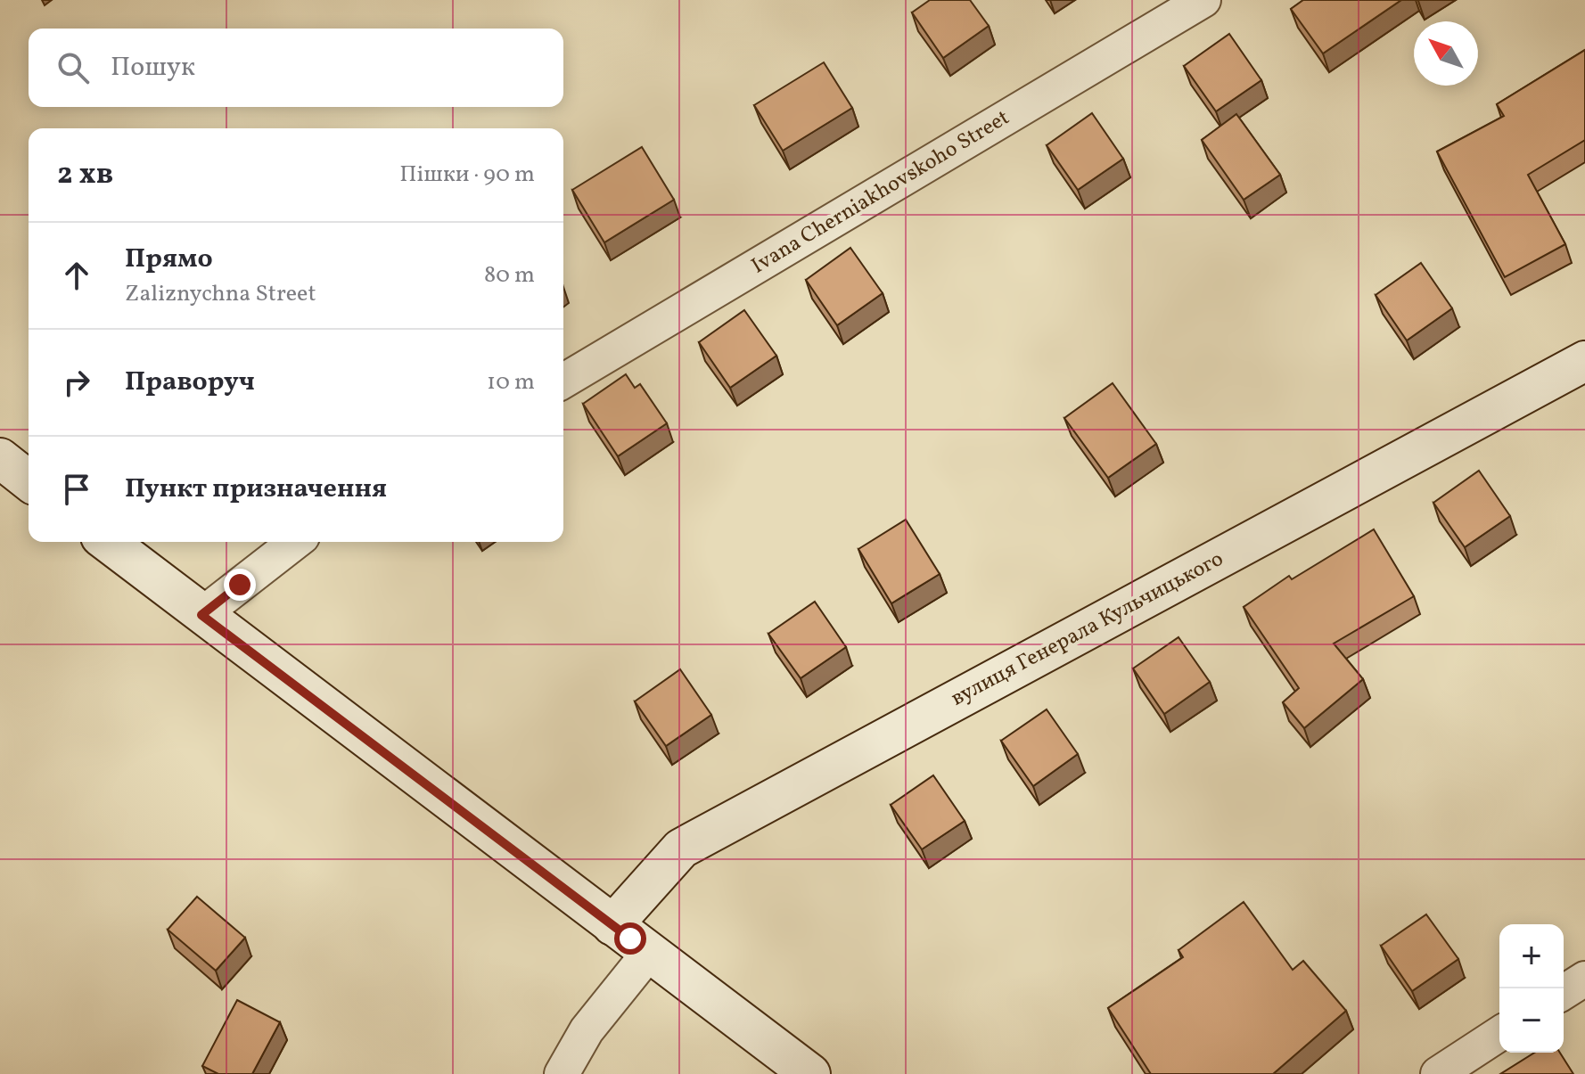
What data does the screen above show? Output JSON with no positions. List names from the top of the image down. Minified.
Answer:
{"streets":{"street":["Ivana Cherniakhovskoho Street","вулиця Генерала Кульчицького"]},"north":"top left","page":{"search":"Пошук","heading":["2 хв","Пішки · 90 m"],"list":[["Прямо","Zaliznychna Street","80 m"],["Праворуч","10 m"],"Пункт призначення"],"map_buttons":["+","−"]}}
